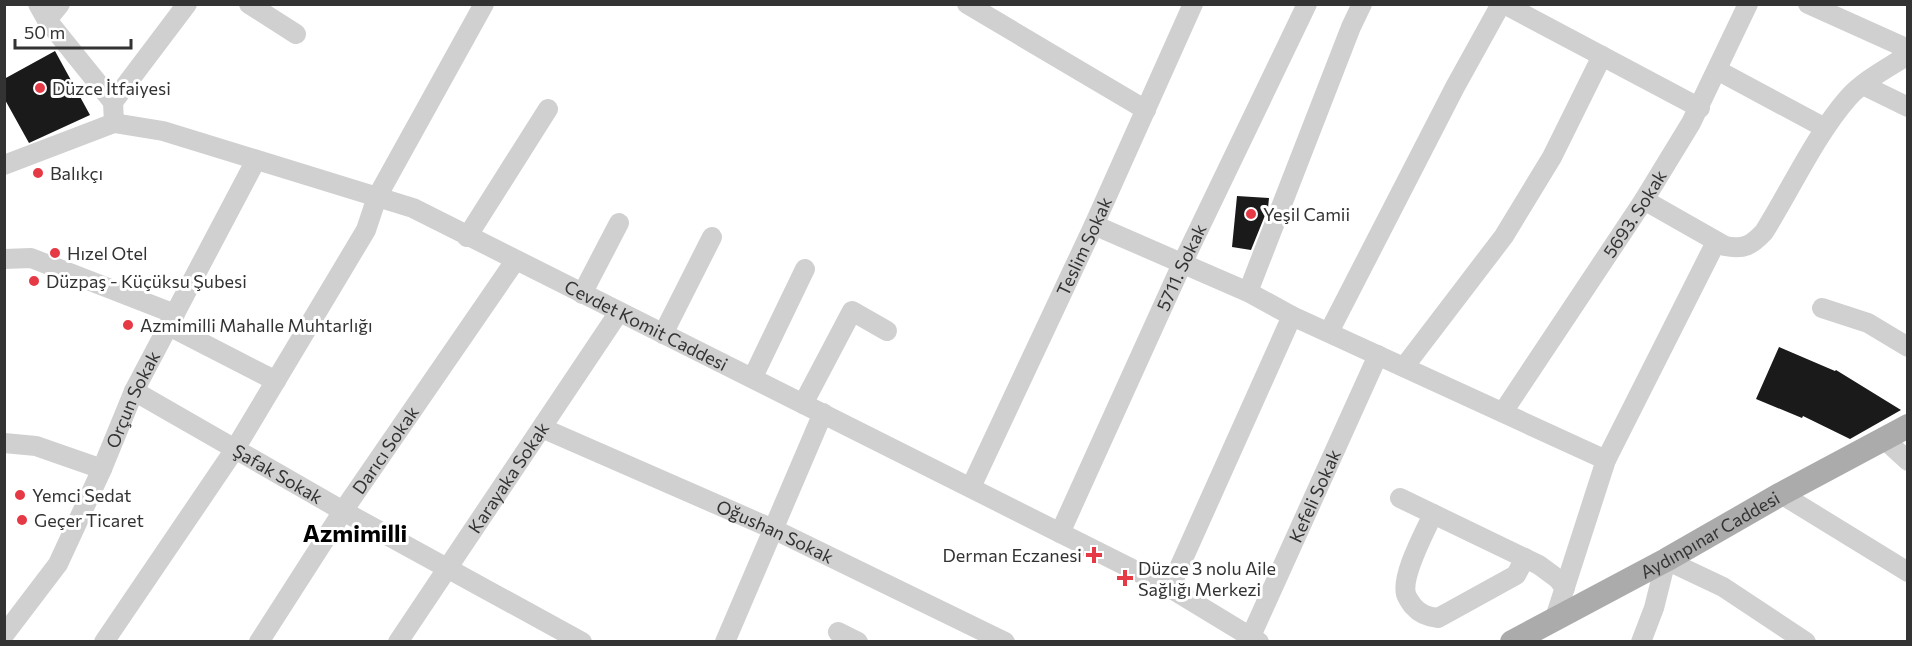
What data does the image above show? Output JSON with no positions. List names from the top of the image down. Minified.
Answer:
{"streets":{"main road":["Aydınpınar Caddesi"],"street":["5693. Sokak","Teslim Sokak","5711. Sokak","Cevdet Komit Caddesi","Orçun Sokak","Darıcı Sokak","Şafak Sokak","Karayaka Sokak","Kefeli Sokak","Oğushan Sokak"]},"crossings":[["Teslim Sokak","Cevdet Komit Caddesi"],["5711. Sokak","Cevdet Komit Caddesi"],["Cevdet Komit Caddesi","Orçun Sokak"],["Cevdet Komit Caddesi","Darıcı Sokak"],["Cevdet Komit Caddesi","Karayaka Sokak"],["Cevdet Komit Caddesi","Kefeli Sokak"],["Orçun Sokak","Şafak Sokak"],["Darıcı Sokak","Şafak Sokak"],["Şafak Sokak","Karayaka Sokak"],["Karayaka Sokak","Oğushan Sokak"]],"districts":["Azmimilli"],"places":{"other":["Düzce İtfaiyesi","Balıkçı","Yeşil Camii","Hızel Otel","Düzpaş - Küçüksu Şubesi","Azmimilli Mahalle Muhtarlığı","Yemci Sedat","Geçer Ticaret"],"health":["Derman Eczanesi","Düzce 3 nolu Aile Sağlığı Merkezi"]},"scale_bar":"50 m"}
